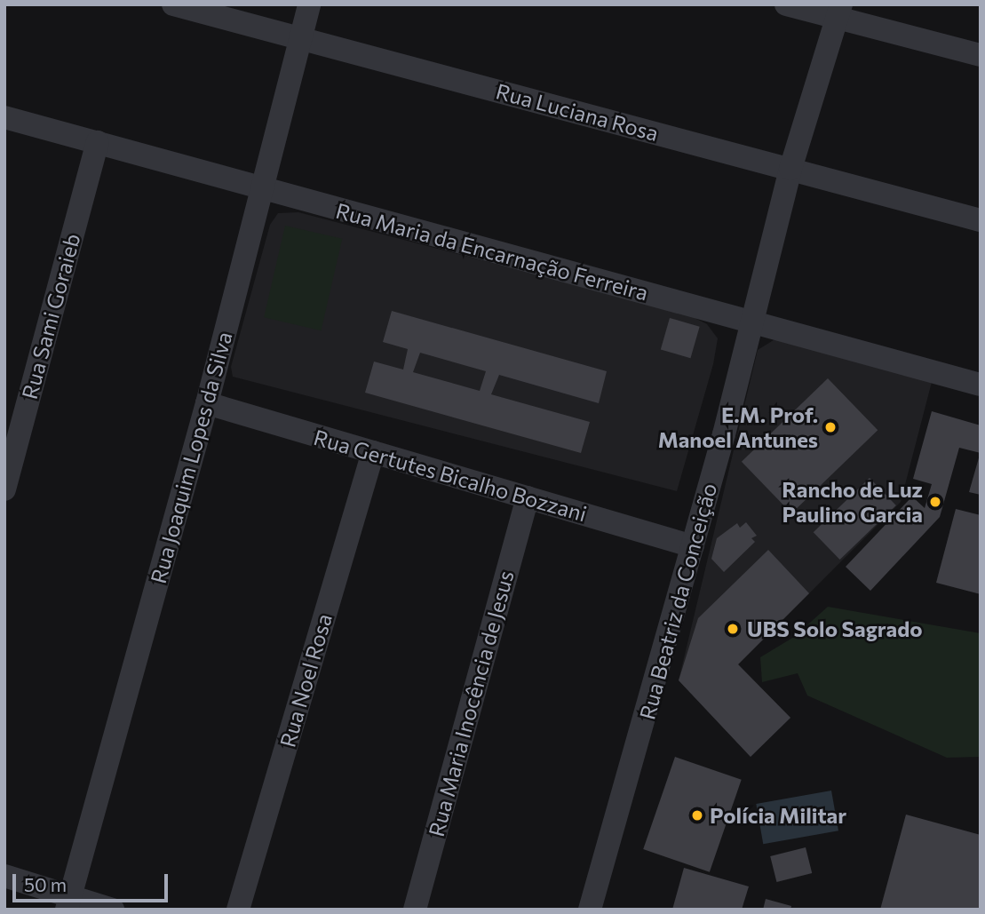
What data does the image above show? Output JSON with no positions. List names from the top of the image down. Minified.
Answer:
{"streets":{"street":["Rua Luciana Rosa","Rua Maria da Encarnação Ferreira","Rua Sami Goraieb","Rua Joaquim Lopes da Silva","Rua Gertutes Bicalho Bozzani","Rua Beatriz da Conceição","Rua Noel Rosa","Rua Maria Inocência de Jesus"]},"crossings":[["Rua Luciana Rosa","Rua Joaquim Lopes da Silva"],["Rua Luciana Rosa","Rua Beatriz da Conceição"],["Rua Maria da Encarnação Ferreira","Rua Sami Goraieb"],["Rua Maria da Encarnação Ferreira","Rua Joaquim Lopes da Silva"],["Rua Maria da Encarnação Ferreira","Rua Beatriz da Conceição"],["Rua Joaquim Lopes da Silva","Rua Gertutes Bicalho Bozzani"],["Rua Gertutes Bicalho Bozzani","Rua Beatriz da Conceição"],["Rua Gertutes Bicalho Bozzani","Rua Noel Rosa"],["Rua Gertutes Bicalho Bozzani","Rua Maria Inocência de Jesus"]],"places":["E.M. Prof. Manoel Antunes","Rancho de Luz Paulino Garcia","UBS Solo Sagrado","Polícia Militar"],"scale_bar":"50 m"}
